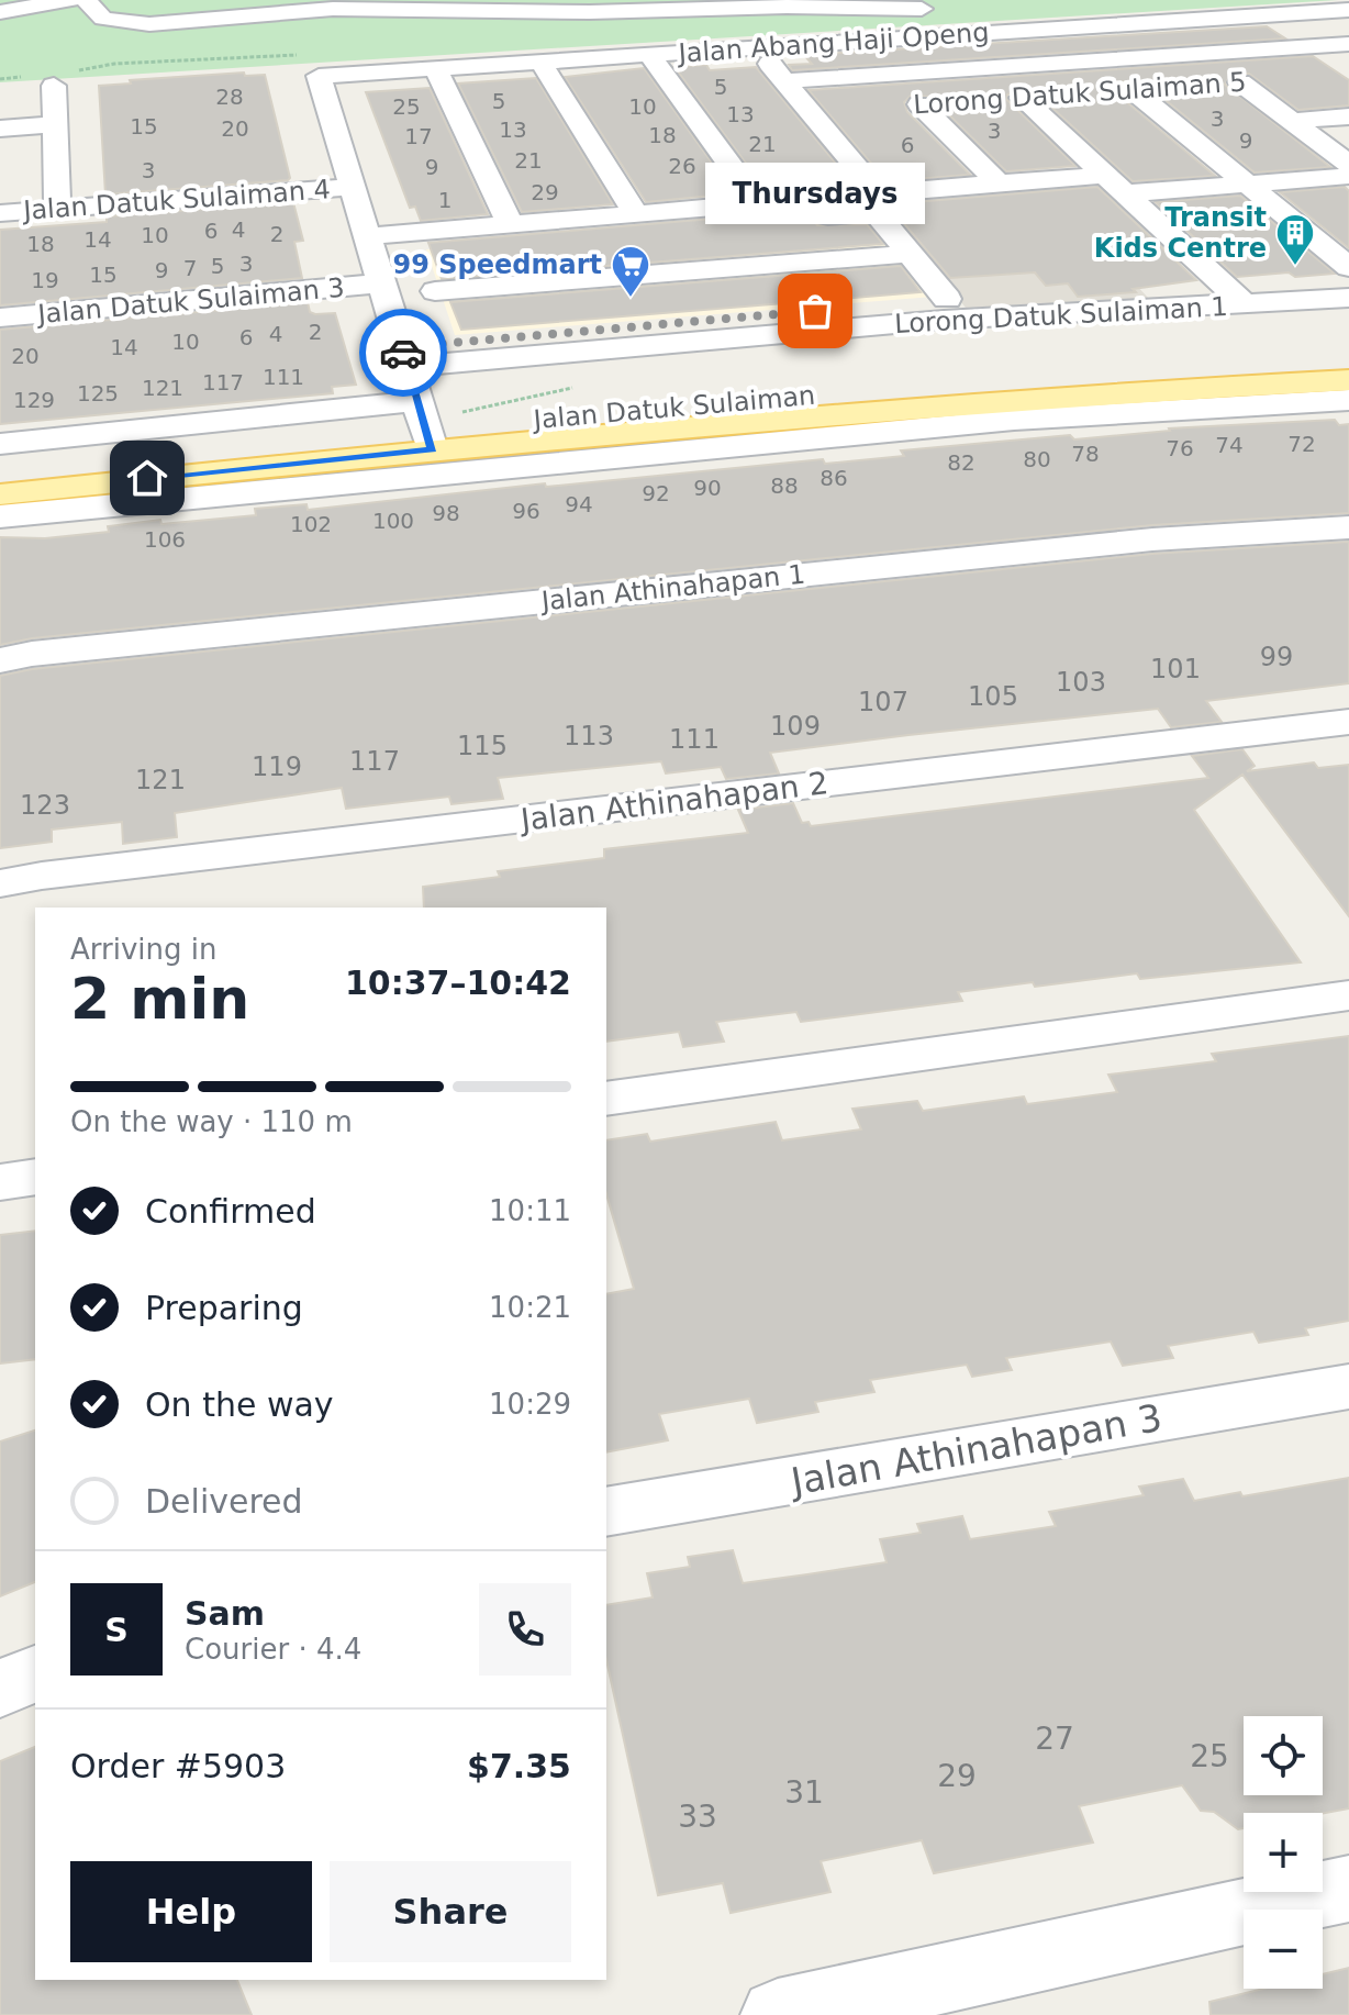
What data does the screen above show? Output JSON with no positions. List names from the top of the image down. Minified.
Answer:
{"streets":{"main road":["Jalan Datuk Sulaiman"],"street":["Jalan Abang Haji Openg","Lorong Datuk Sulaiman 5","Jalan Datuk Sulaiman 4","Jalan Datuk Sulaiman 3","Lorong Datuk Sulaiman 1","Jalan Athinahapan 1","Jalan Athinahapan 2","Jalan Athinahapan 3"]},"places":{"building":["Transit Kids Centre"],"supermarket":["99 Speedmart"],"other":["Thursdays"]},"house_numbers":["5","28","5","25","10","13","3","15","20","13","3","18","17","9","21","6","21","26","9","3","29","1","4","6","2","10","14","18","3","5","7","9","15","19","2","4","6","10","14","20","111","117","121","125","129","72","74","76","78","80","82","86","88","90","92","94","96","98","100","102","106","99","101","103","105","107","109","113","111","115","117","119","121","123","27","25","29","31","33"],"page":{"bubble":"Thursdays","heading":["2 min","Arriving in","10:37–10:42"],"panel":["Sam","Courier · 4.4","Order #5903","$7.35"],"bar":"On the way · 110 m","list":[["Confirmed","10:11"],["Preparing","10:21"],["On the way","10:29"],"Delivered"],"round":"S","map_buttons":["+","−"],"buttons":["Help","Share"]}}
